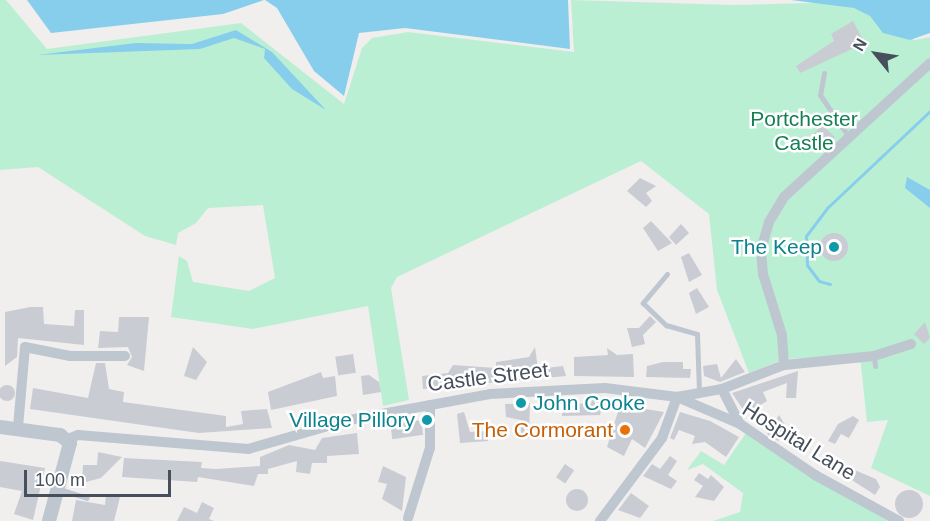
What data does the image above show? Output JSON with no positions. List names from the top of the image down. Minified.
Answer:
{"streets":{"street":["Castle Street","Hospital Lane"]},"crossings":[["Castle Street","Hospital Lane"]],"parks":["Portchester Castle"],"places":["The Keep","John Cooke","Village Pillory","The Cormorant"],"scale_bar":"100 m","north":"top left"}
